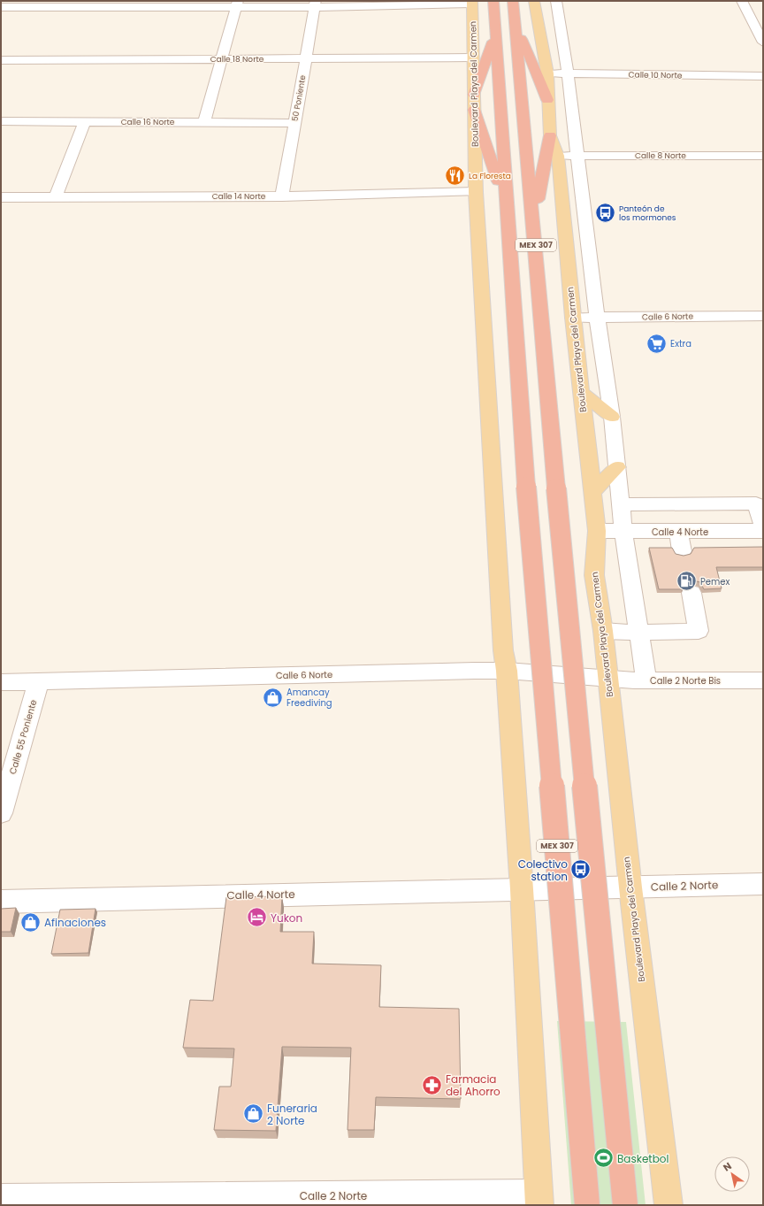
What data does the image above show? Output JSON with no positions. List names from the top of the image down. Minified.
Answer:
{"streets":{"highway":["MEX 307"],"main road":["Boulevard Playa del Carmen"],"street":["Calle 18 Norte","Calle 10 Norte","50 Poniente","Calle 16 Norte","Calle 8 Norte","Calle 14 Norte","Calle 6 Norte","Calle 4 Norte","Calle 2 Norte Bis","Calle 55 Poniente","Calle 2 Norte"]},"crossings":[["Calle 18 Norte","Boulevard Playa del Carmen"],["Calle 18 Norte","50 Poniente"],["Calle 10 Norte","Boulevard Playa del Carmen"],["Boulevard Playa del Carmen","Calle 8 Norte"],["Boulevard Playa del Carmen","Calle 14 Norte"],["Boulevard Playa del Carmen","Calle 6 Norte"],["Boulevard Playa del Carmen","Calle 4 Norte"],["Boulevard Playa del Carmen","Calle 2 Norte Bis"],["Boulevard Playa del Carmen","Calle 2 Norte"],["50 Poniente","Calle 16 Norte"],["50 Poniente","Calle 14 Norte"],["Calle 6 Norte","Calle 2 Norte Bis"],["Calle 6 Norte","Calle 55 Poniente"],["Calle 4 Norte","Calle 2 Norte"]],"places":{"restaurant":["La Floresta"],"bus stop":["Panteón de los mormones","Colectivo station"],"supermarket":["Extra"],"fuel station":["Pemex"],"shop":["Amancay Freediving","Afinaciones","Funeraria 2 Norte"],"hotel":["Yukon"],"pharmacy":["Farmacia del Ahorro"],"sports":["Basketbol"]},"north":"top left"}
